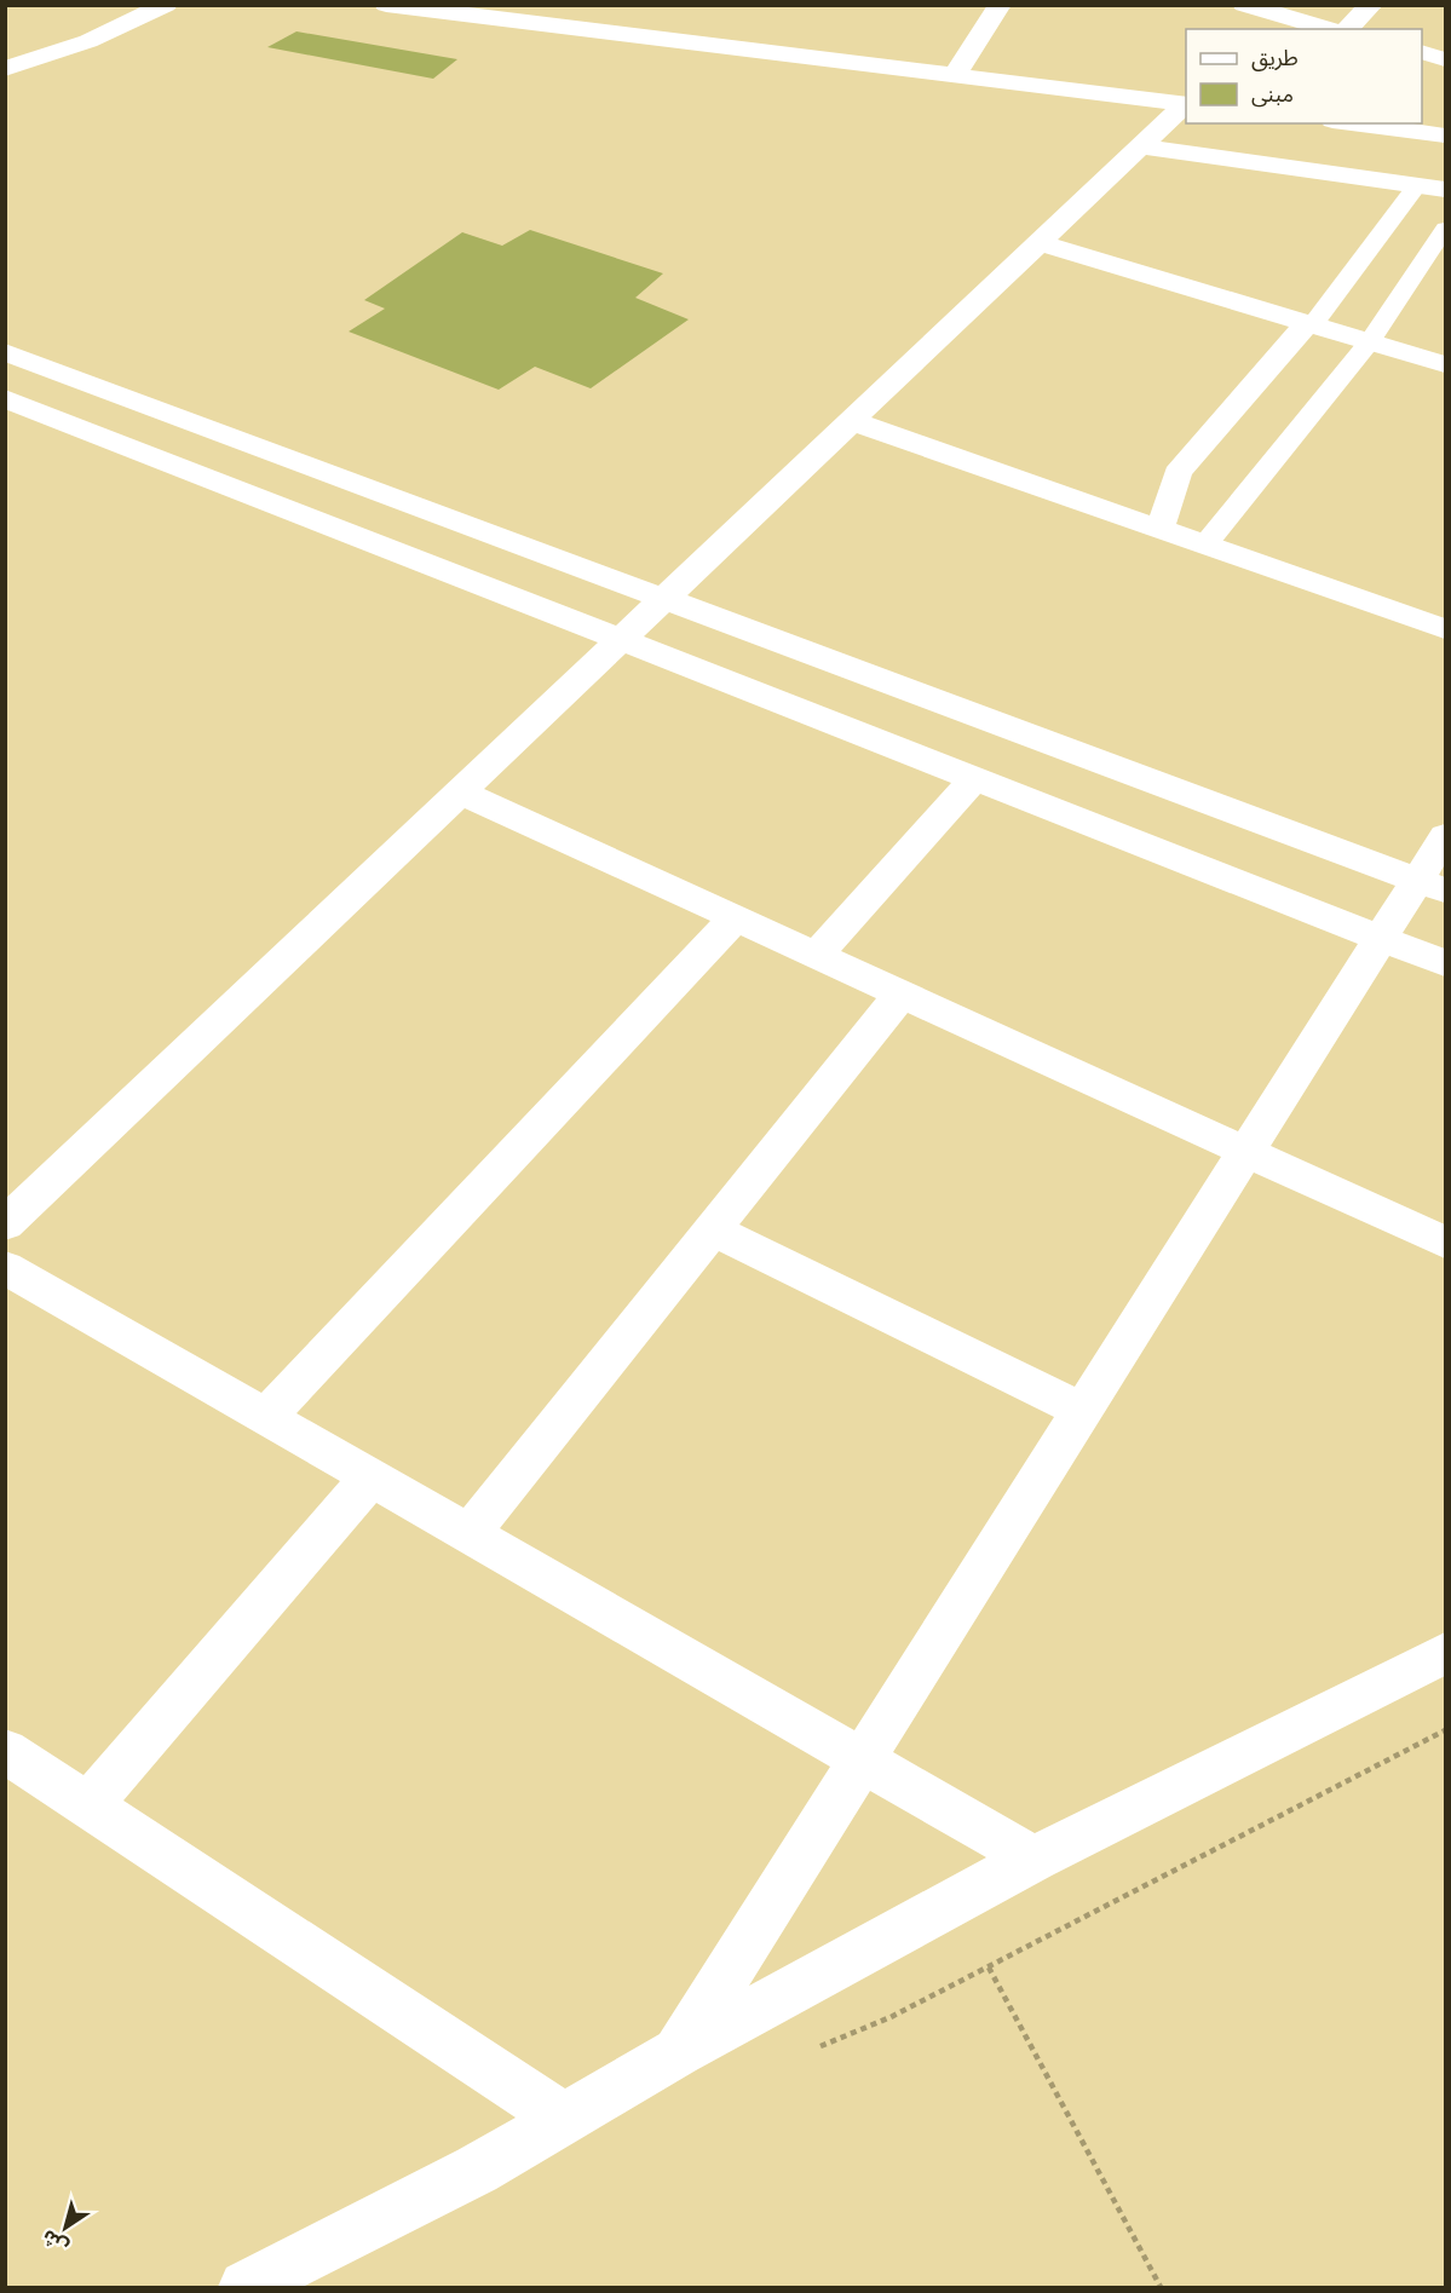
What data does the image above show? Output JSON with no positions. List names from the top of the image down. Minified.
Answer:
{"legend":["طريق","مبنى"],"north":"bottom left"}
